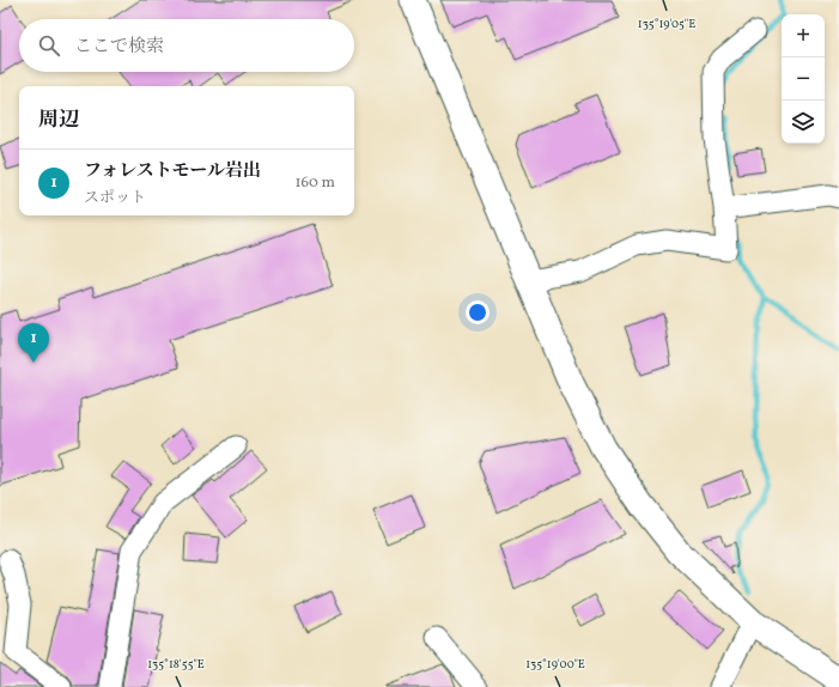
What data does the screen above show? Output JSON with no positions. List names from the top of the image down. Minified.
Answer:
{"page":{"map_buttons":["+","−"],"search":"ここで検索","heading":"周辺","list":[{"mark":"1","name":"フォレストモール岩出","note":"スポット","value":"160 m"}],"pins":"1"},"coordinates":["135°19'05\"E","135°18'55\"E","135°19'00\"E"]}
